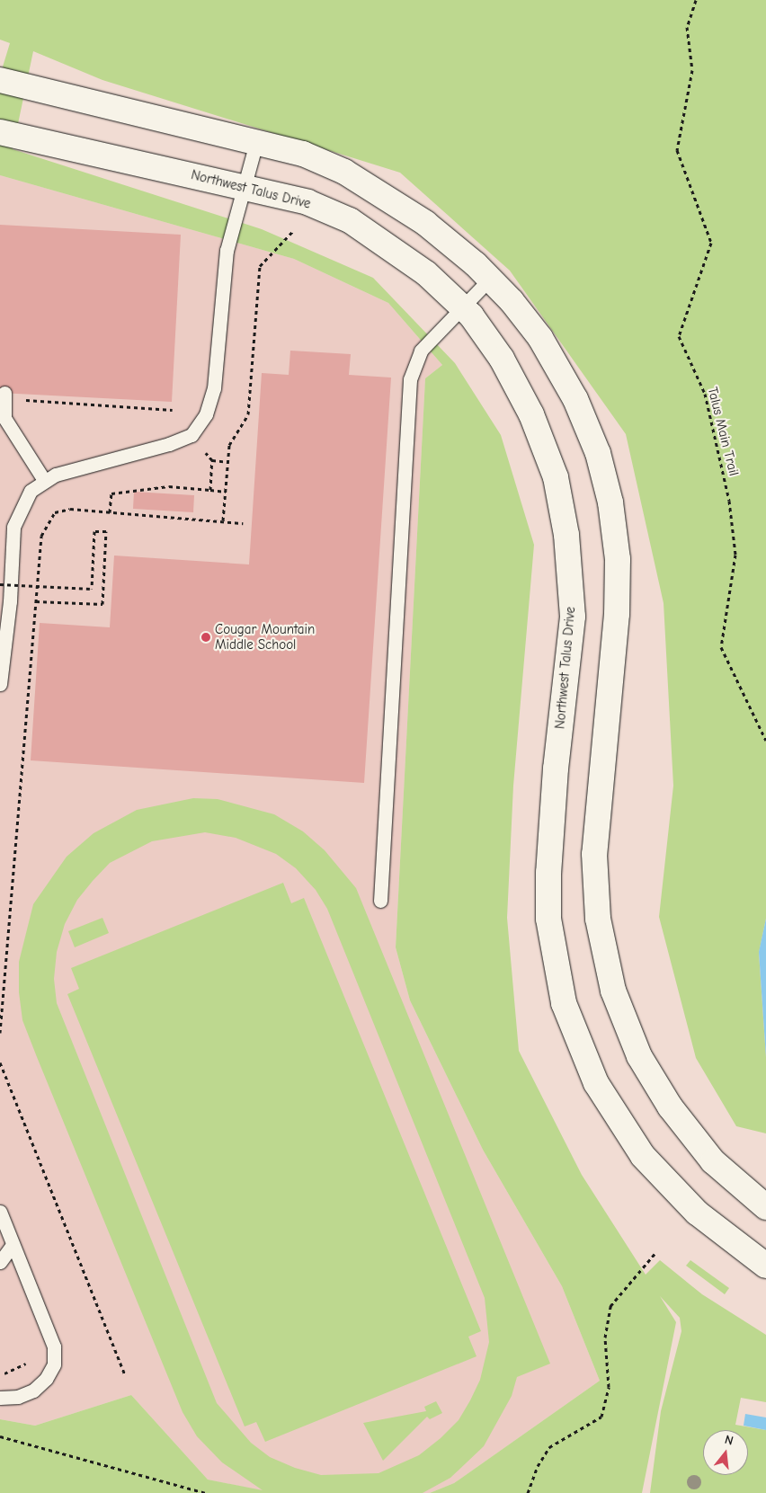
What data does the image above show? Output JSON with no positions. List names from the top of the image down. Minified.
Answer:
{"streets":{"street":["Northwest Talus Drive"],"path":["Talus Main Trail"]},"places":["Cougar Mountain Middle School"],"north":"top"}
